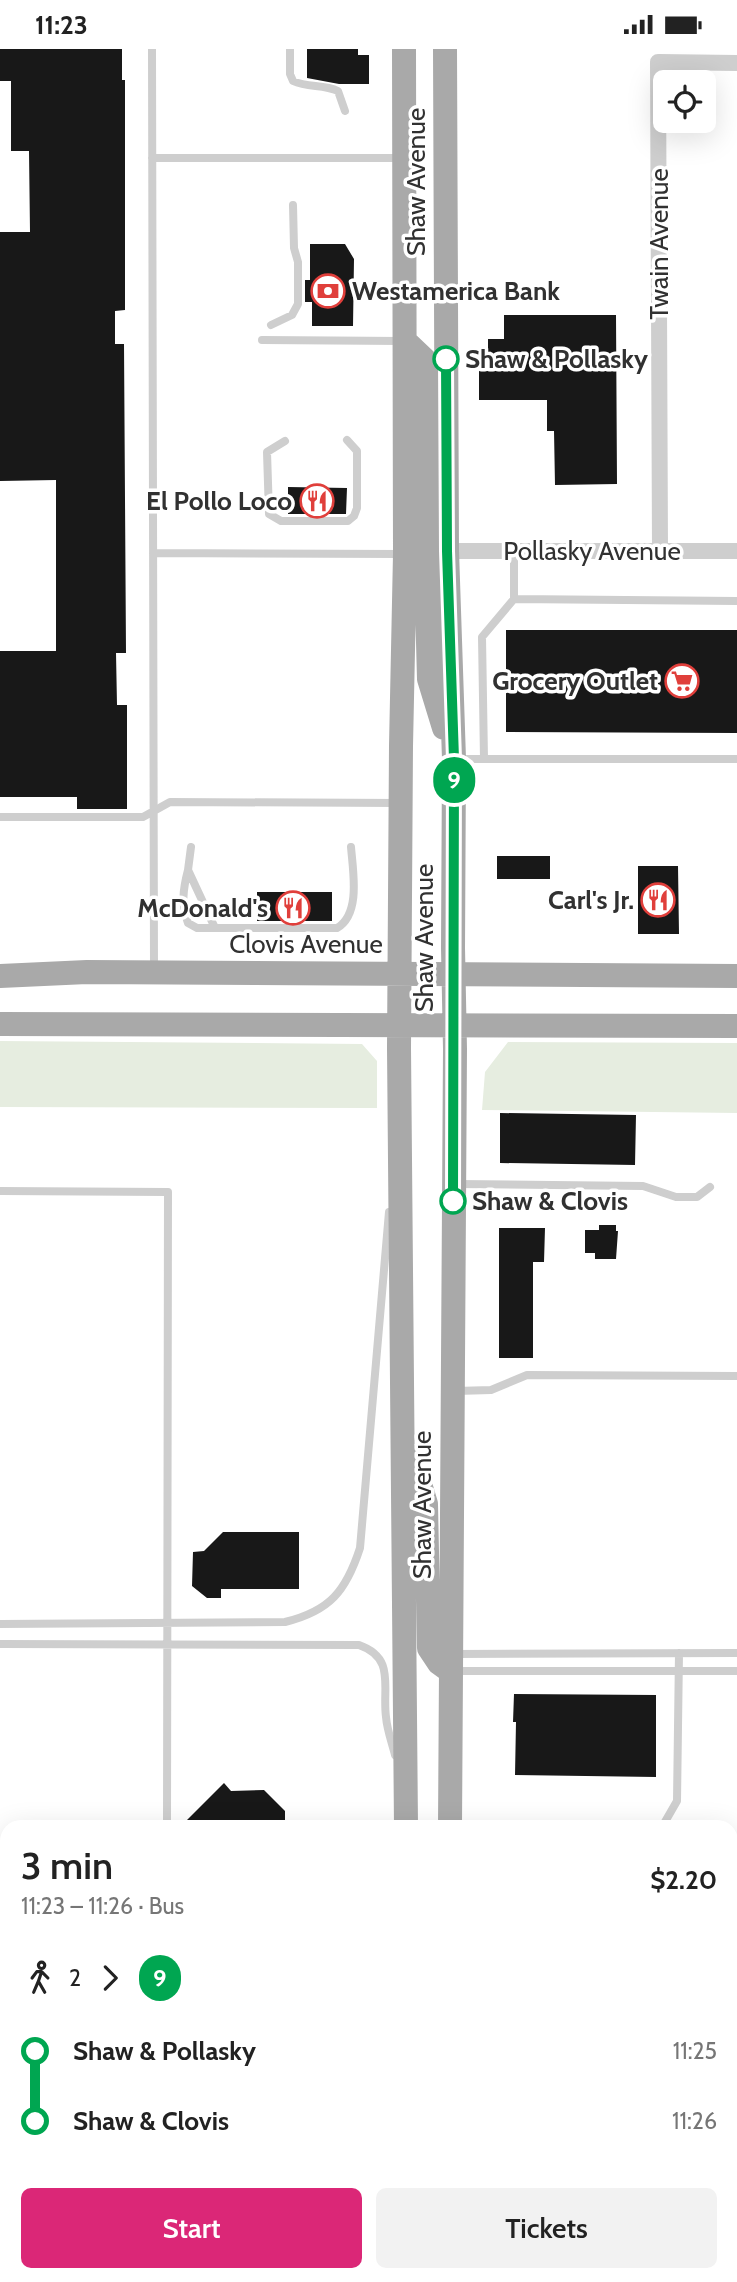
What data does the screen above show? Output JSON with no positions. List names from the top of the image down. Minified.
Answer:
{"streets":{"main road":["Shaw Avenue","Clovis Avenue"],"street":["Twain Avenue","Pollasky Avenue"]},"crossings":[["Shaw Avenue","Pollasky Avenue"],["Shaw Avenue","Clovis Avenue"],["Twain Avenue","Pollasky Avenue"]],"places":{"bank":["Westamerica Bank"],"other":["Shaw & Pollasky","Shaw & Clovis"],"restaurant":["El Pollo Loco","Carl's Jr.","McDonald's"],"supermarket":["Grocery Outlet"]},"lines":["bus line 9"],"page":{"status":"11:23","on_map":"9","heading":["3 min","11:23 – 11:26 · Bus","$2.20"],"legs":["2","9"],"list":[{"name":"Shaw & Pollasky","value":"11:25"},{"name":"Shaw & Clovis","value":"11:26"}],"buttons":["Start","Tickets"]}}
